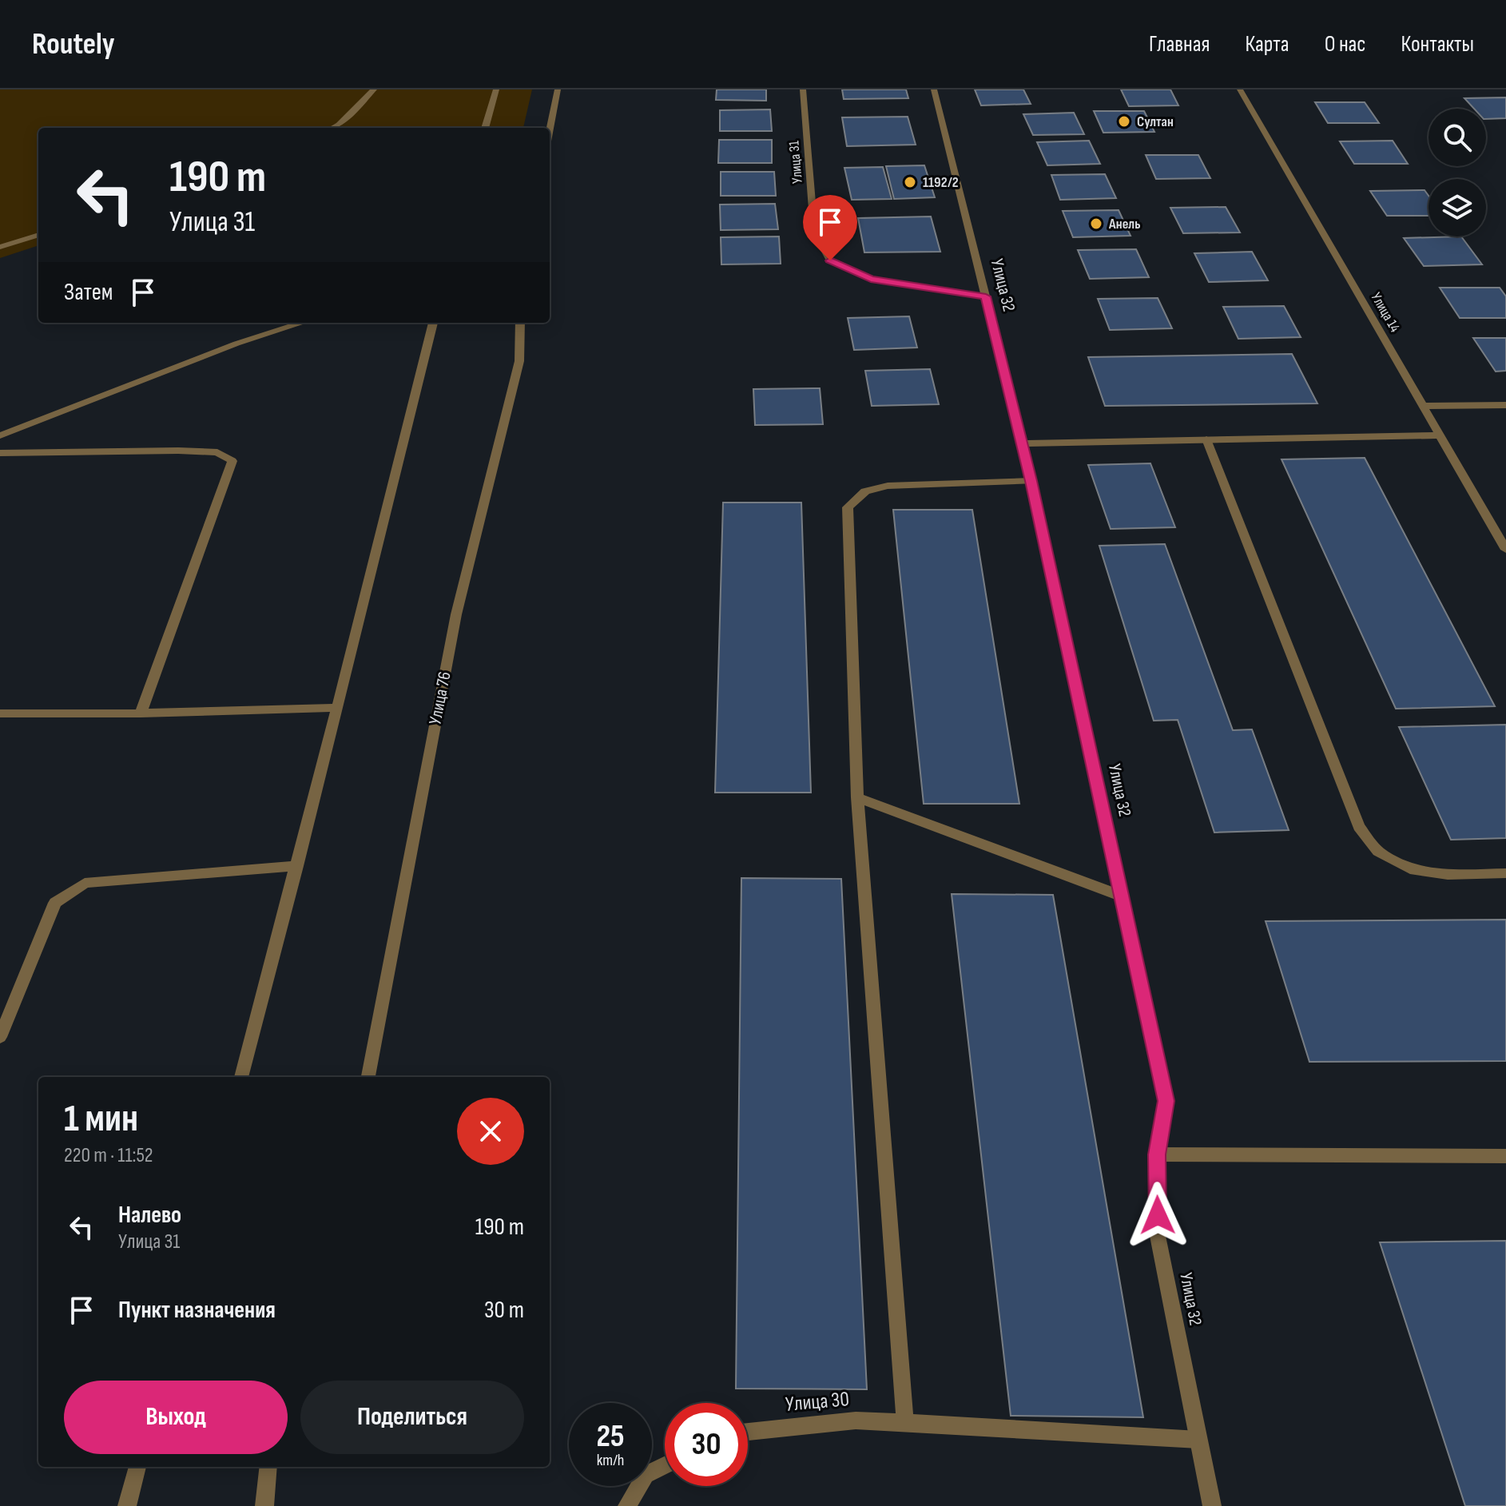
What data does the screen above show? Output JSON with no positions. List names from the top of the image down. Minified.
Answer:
{"streets":{"street":["Улица 31","Улица 32","Улица 14","Улица 76","Улица 30"]},"crossings":[["Улица 31","Улица 32"],["Улица 32","Улица 30"]],"places":["Султан","1192/2","Анель"],"page":{"header":"Routely","nav":["Главная","Карта","О нас","Контакты"],"turn":["190 m","Улица 31"],"then":"Затем","heading":["1 мин","220 m · 11:52"],"list":[{"name":"Налево","note":"Улица 31","value":"190 m"},{"name":"Пункт назначения","value":"30 m"}],"buttons":["Выход","Поделиться"],"speed":"25 km/h","limit":"30"}}
